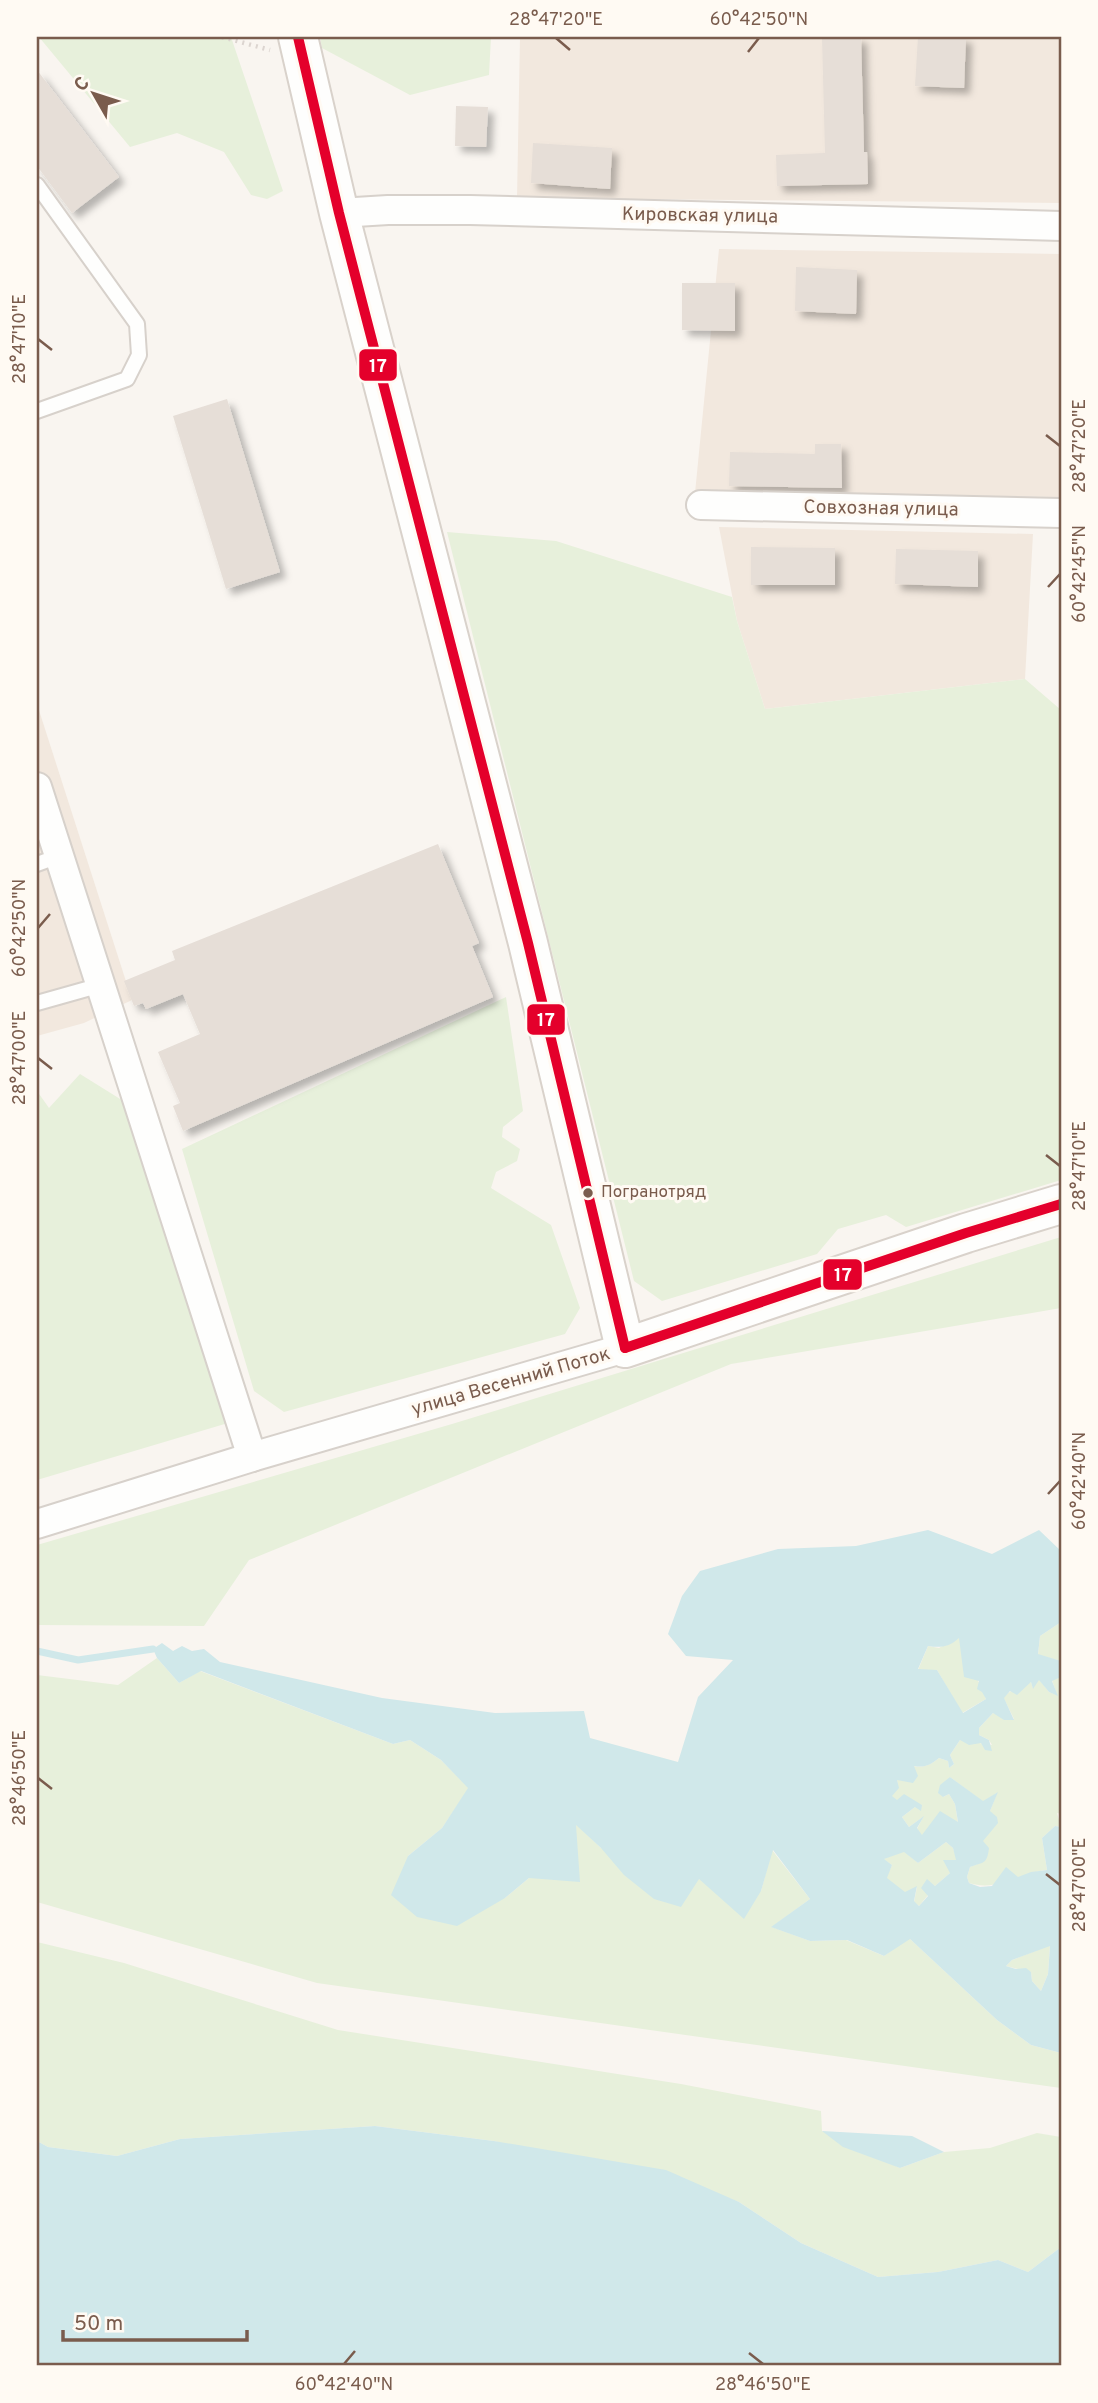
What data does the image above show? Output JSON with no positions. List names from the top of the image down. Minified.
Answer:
{"streets":{"street":["Кировская улица","Совхозная улица","улица Весенний Поток"]},"places":["Погранотряд"],"lines":["transit line 17"],"scale_bar":"50 m","north":"top left","coordinates":["28°47'20\"E","60°42'50\"N","28°47'10\"E","60°42'45\"N","28°47'00\"E","60°42'40\"N","28°46'50\"E"]}
